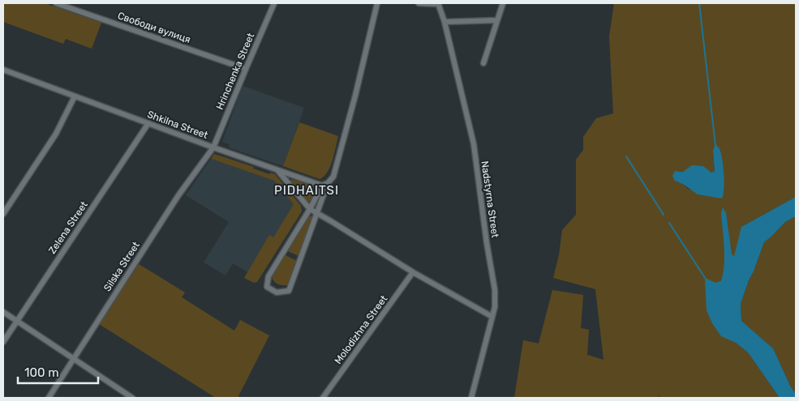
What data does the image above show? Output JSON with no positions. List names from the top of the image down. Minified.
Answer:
{"streets":{"street":["Свободи вулиця","Hrinchenka Street","Shkilna Street","Nadstyrna Street","Zelena Street","Silska Street","Molodizhna Street"]},"crossings":[["Свободи вулиця","Hrinchenka Street"],["Hrinchenka Street","Shkilna Street"],["Hrinchenka Street","Silska Street"],["Shkilna Street","Zelena Street"],["Shkilna Street","Silska Street"]],"districts":["PIDHAITSI"],"scale_bar":"100 m"}
